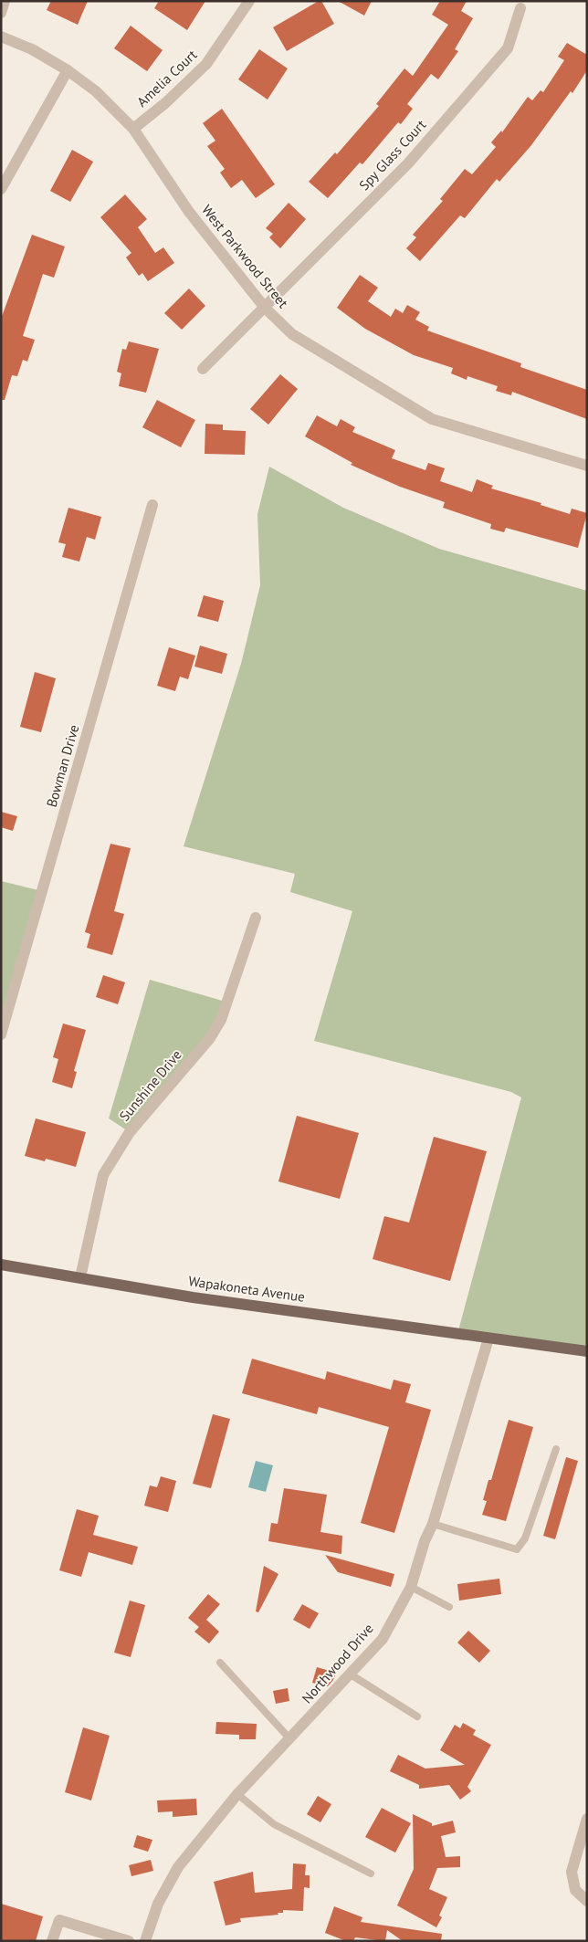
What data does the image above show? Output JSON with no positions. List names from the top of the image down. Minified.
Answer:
{"streets":{"main road":["Wapakoneta Avenue"],"street":["Amelia Court","Spy Glass Court","West Parkwood Street","Bowman Drive","Sunshine Drive","Northwood Drive"]},"crossings":[["Amelia Court","West Parkwood Street"],["Spy Glass Court","West Parkwood Street"],["Sunshine Drive","Wapakoneta Avenue"],["Wapakoneta Avenue","Northwood Drive"]]}
